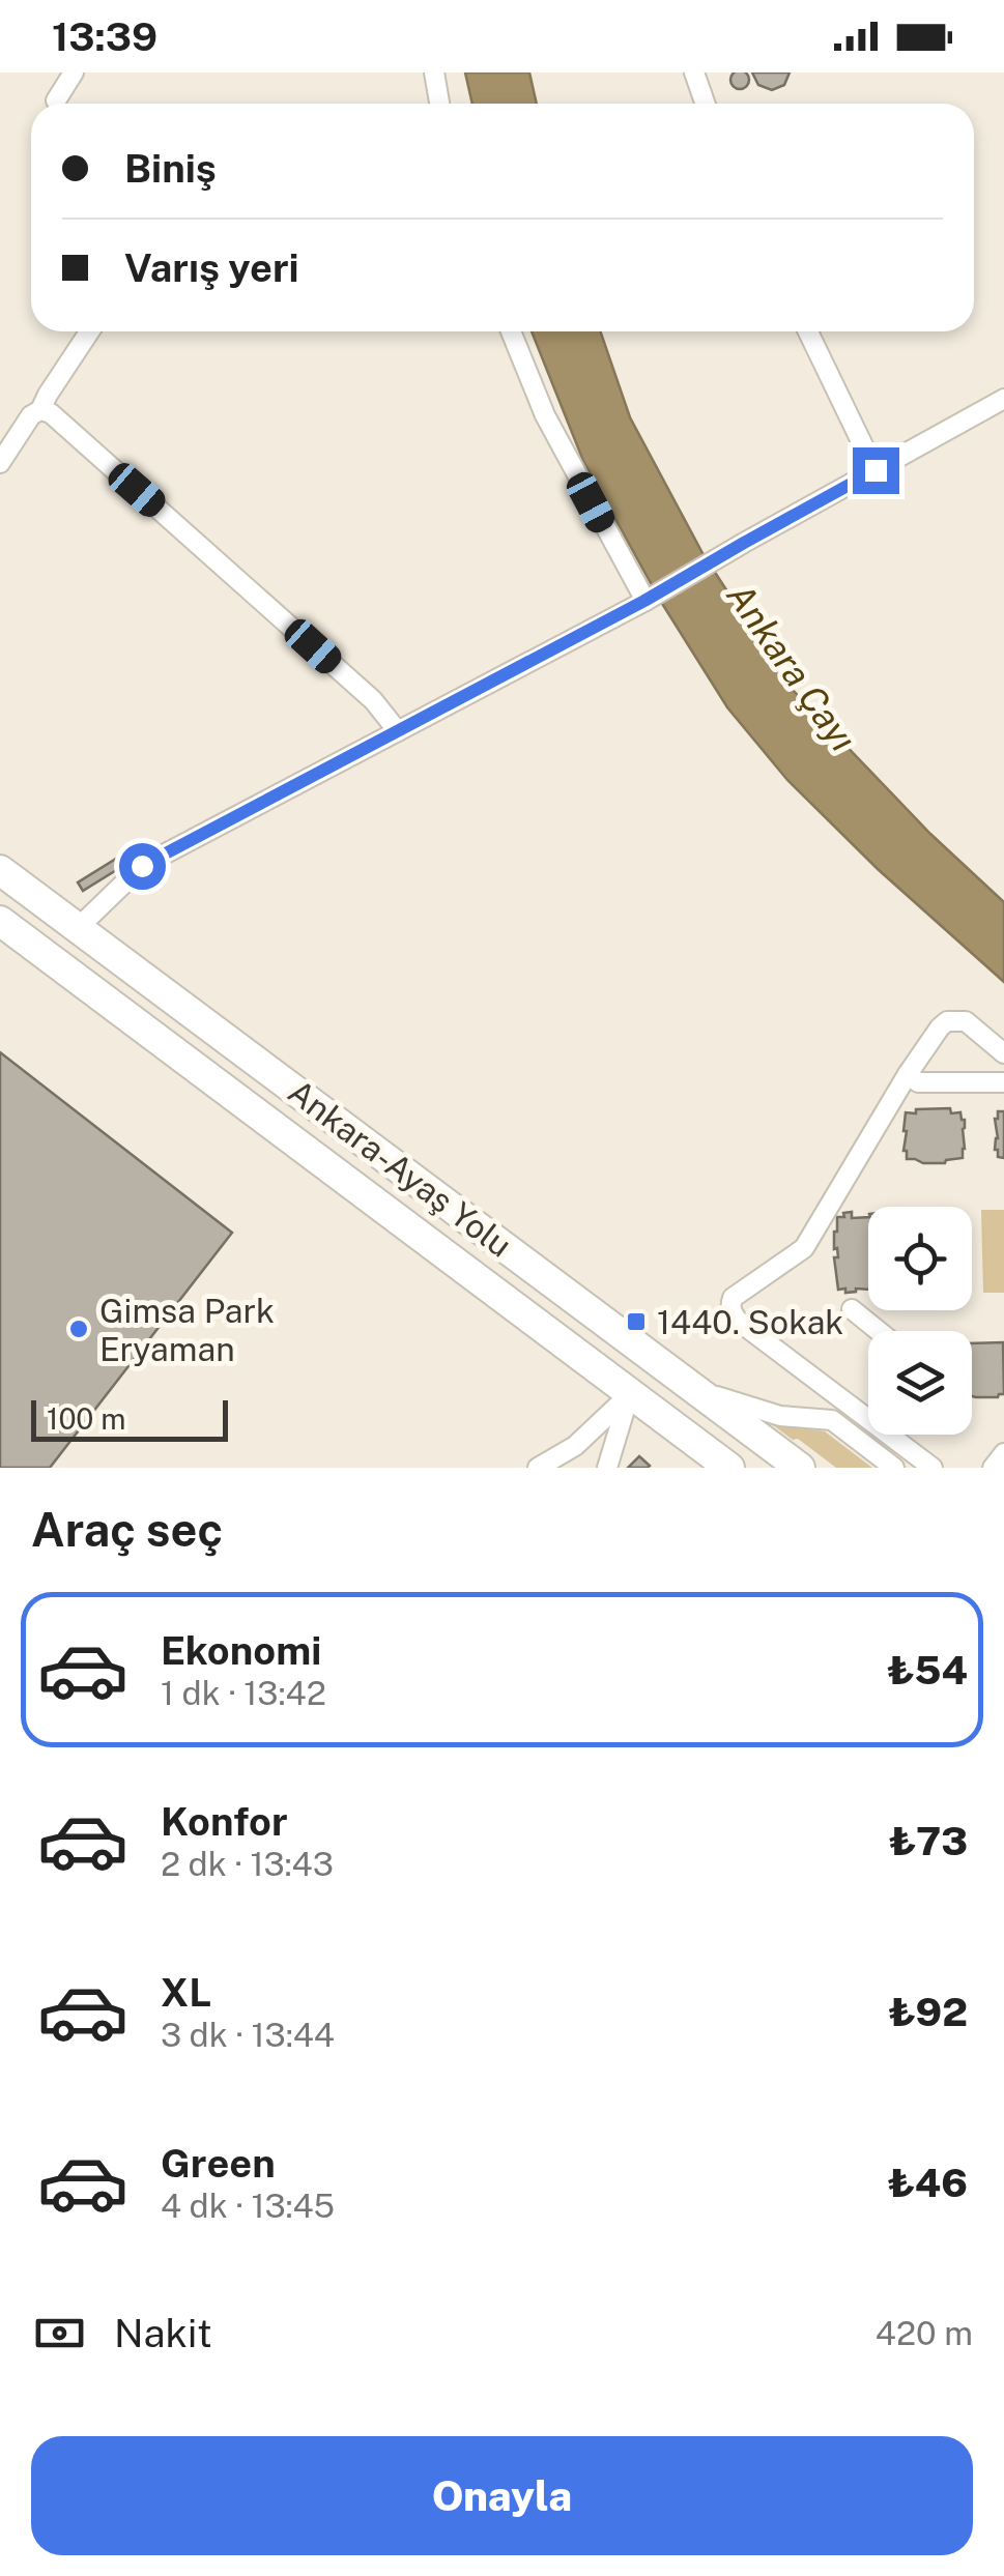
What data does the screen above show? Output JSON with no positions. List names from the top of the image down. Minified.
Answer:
{"streets":{"highway":["Ankara-Ayaş Yolu"]},"water":["Ankara Çayı"],"places":{"transit":["1440. Sokak"],"other":["Gimsa Park Eryaman"]},"scale_bar":"100 m","page":{"status":"13:39","banner":["Biniş","Varış yeri"],"scale":"100 m","heading":"Araç seç","list":[{"name":"Ekonomi","note":"1 dk · 13:42","value":"₺54"},{"name":"Konfor","note":"2 dk · 13:43","value":"₺73"},{"name":"XL","note":"3 dk · 13:44","value":"₺92"},{"name":"Green","note":"4 dk · 13:45","value":"₺46"}],"pay":["Nakit","420 m"],"buttons":"Onayla"}}
